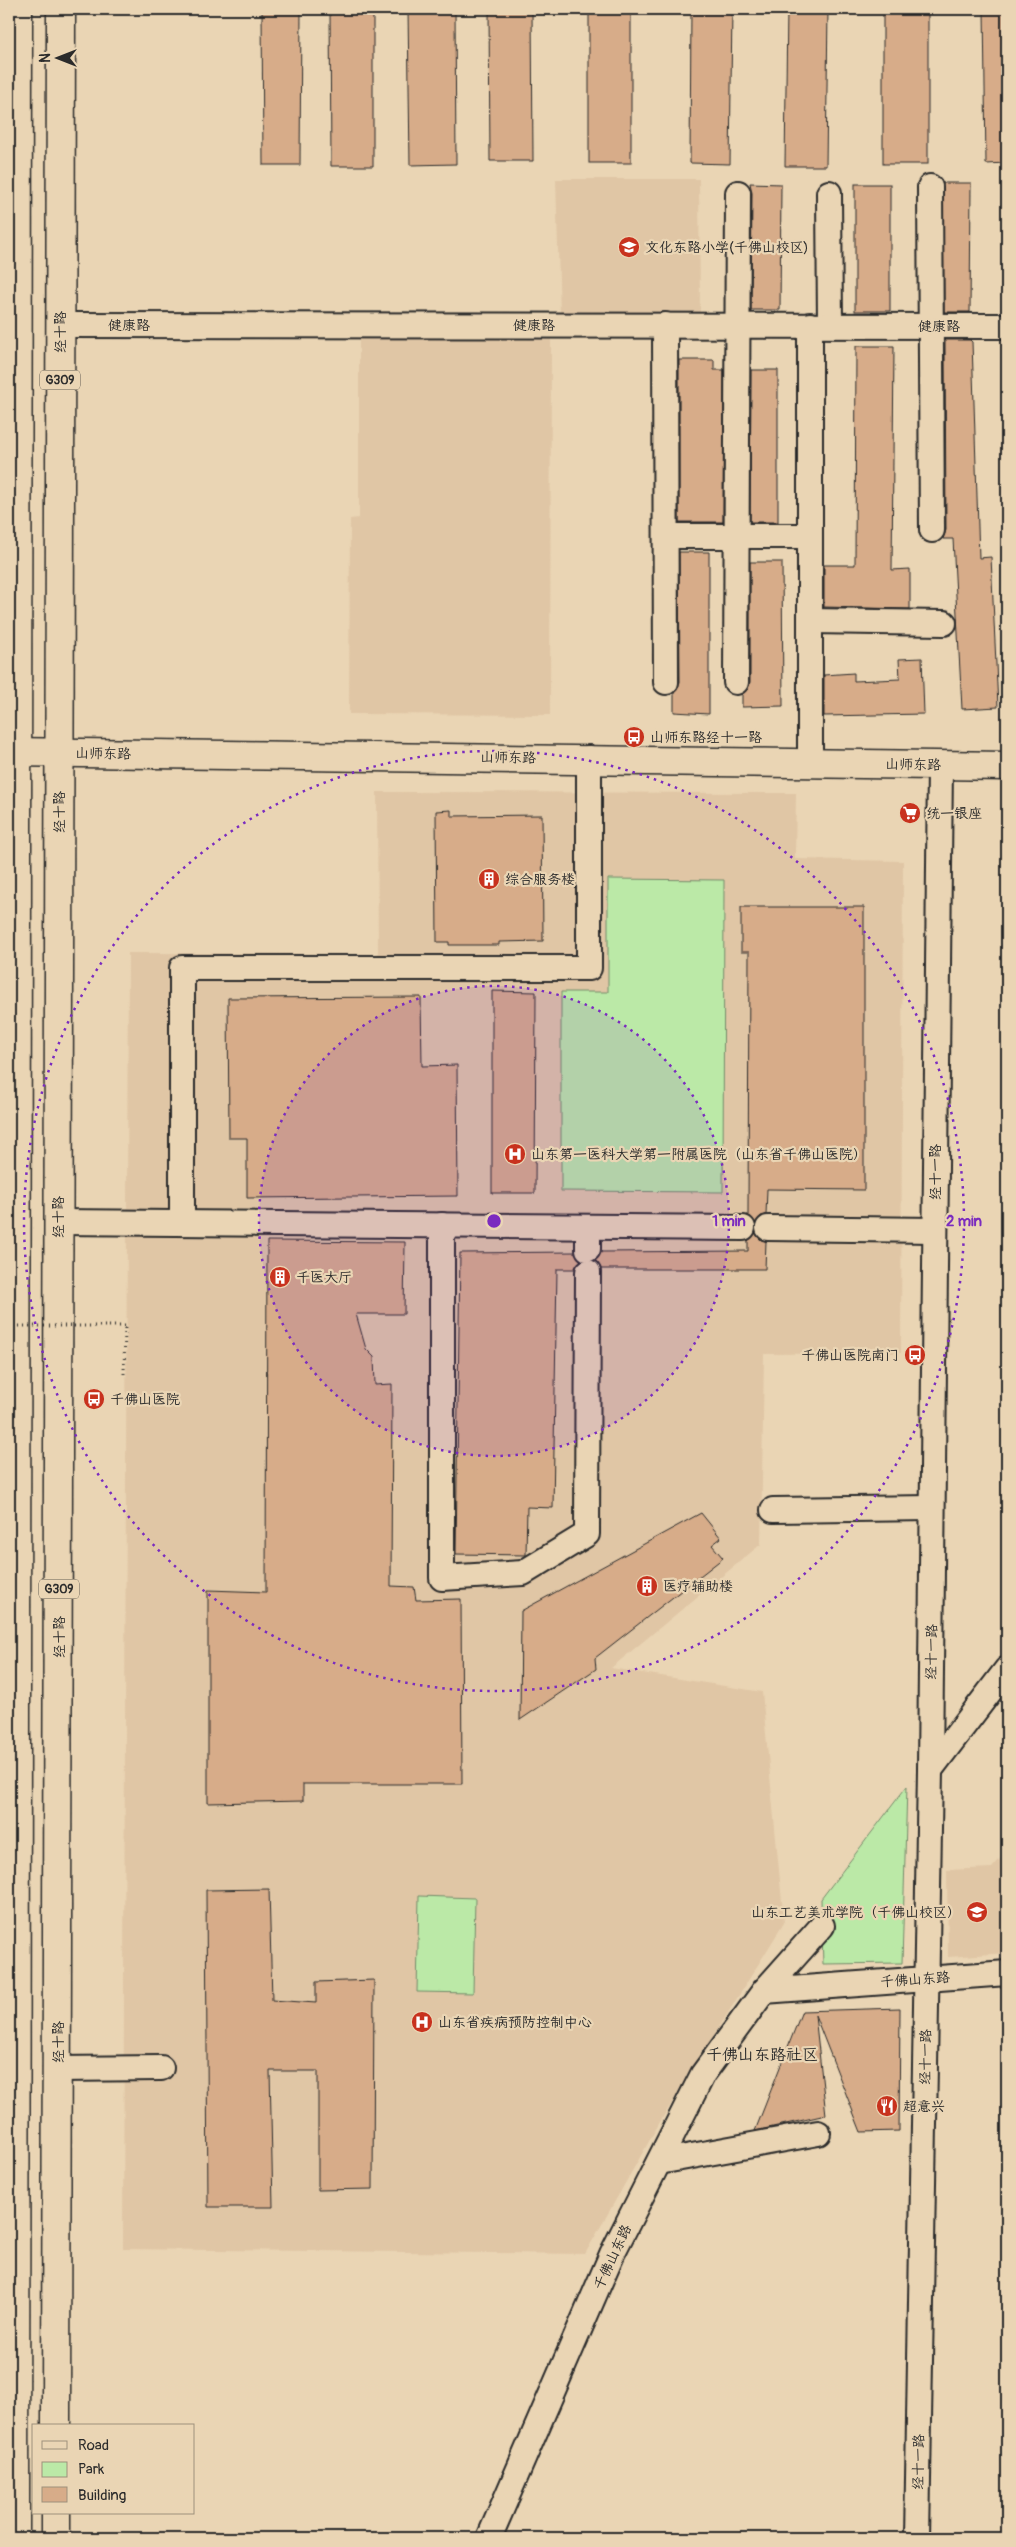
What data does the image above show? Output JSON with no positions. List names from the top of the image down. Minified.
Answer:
{"streets":{"main road":["经十路","G309","山师东路"],"street":["健康路","经十一路","千佛山东路"]},"crossings":[["健康路","经十路"],["经十路","山师东路"],["山师东路","经十一路"],["经十一路","千佛山东路"]],"districts":["千佛山东路社区"],"places":{"school or university":["文化东路小学(千佛山校区)","山东工艺美术学院（千佛山校区）"],"bus stop":["山师东路经十一路","千佛山医院南门","千佛山医院"],"supermarket":["统一银座"],"building":["综合服务楼","千医大厅","医疗辅助楼"],"hospital":["山东第一医科大学第一附属医院（山东省千佛山医院）","山东省疾病预防控制中心"],"restaurant":["超意兴"]},"legend":["Road","Park","Building"],"north":"left","rings":["1 min","2 min"]}
